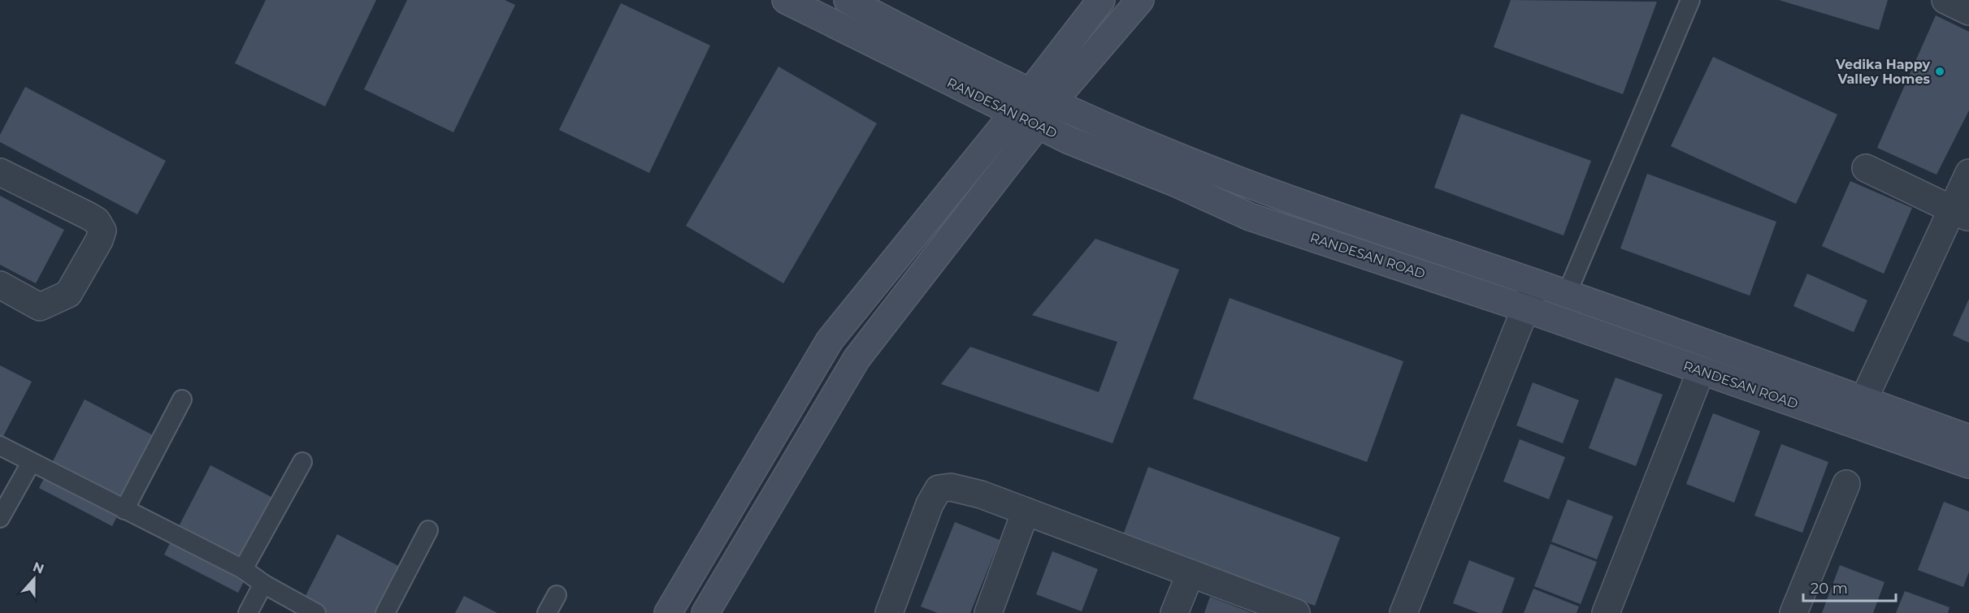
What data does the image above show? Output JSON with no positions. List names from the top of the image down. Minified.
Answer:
{"streets":{"street":["RANDESAN ROAD"]},"places":["Vedika Happy Valley Homes"],"scale_bar":"20 m","north":"top"}
